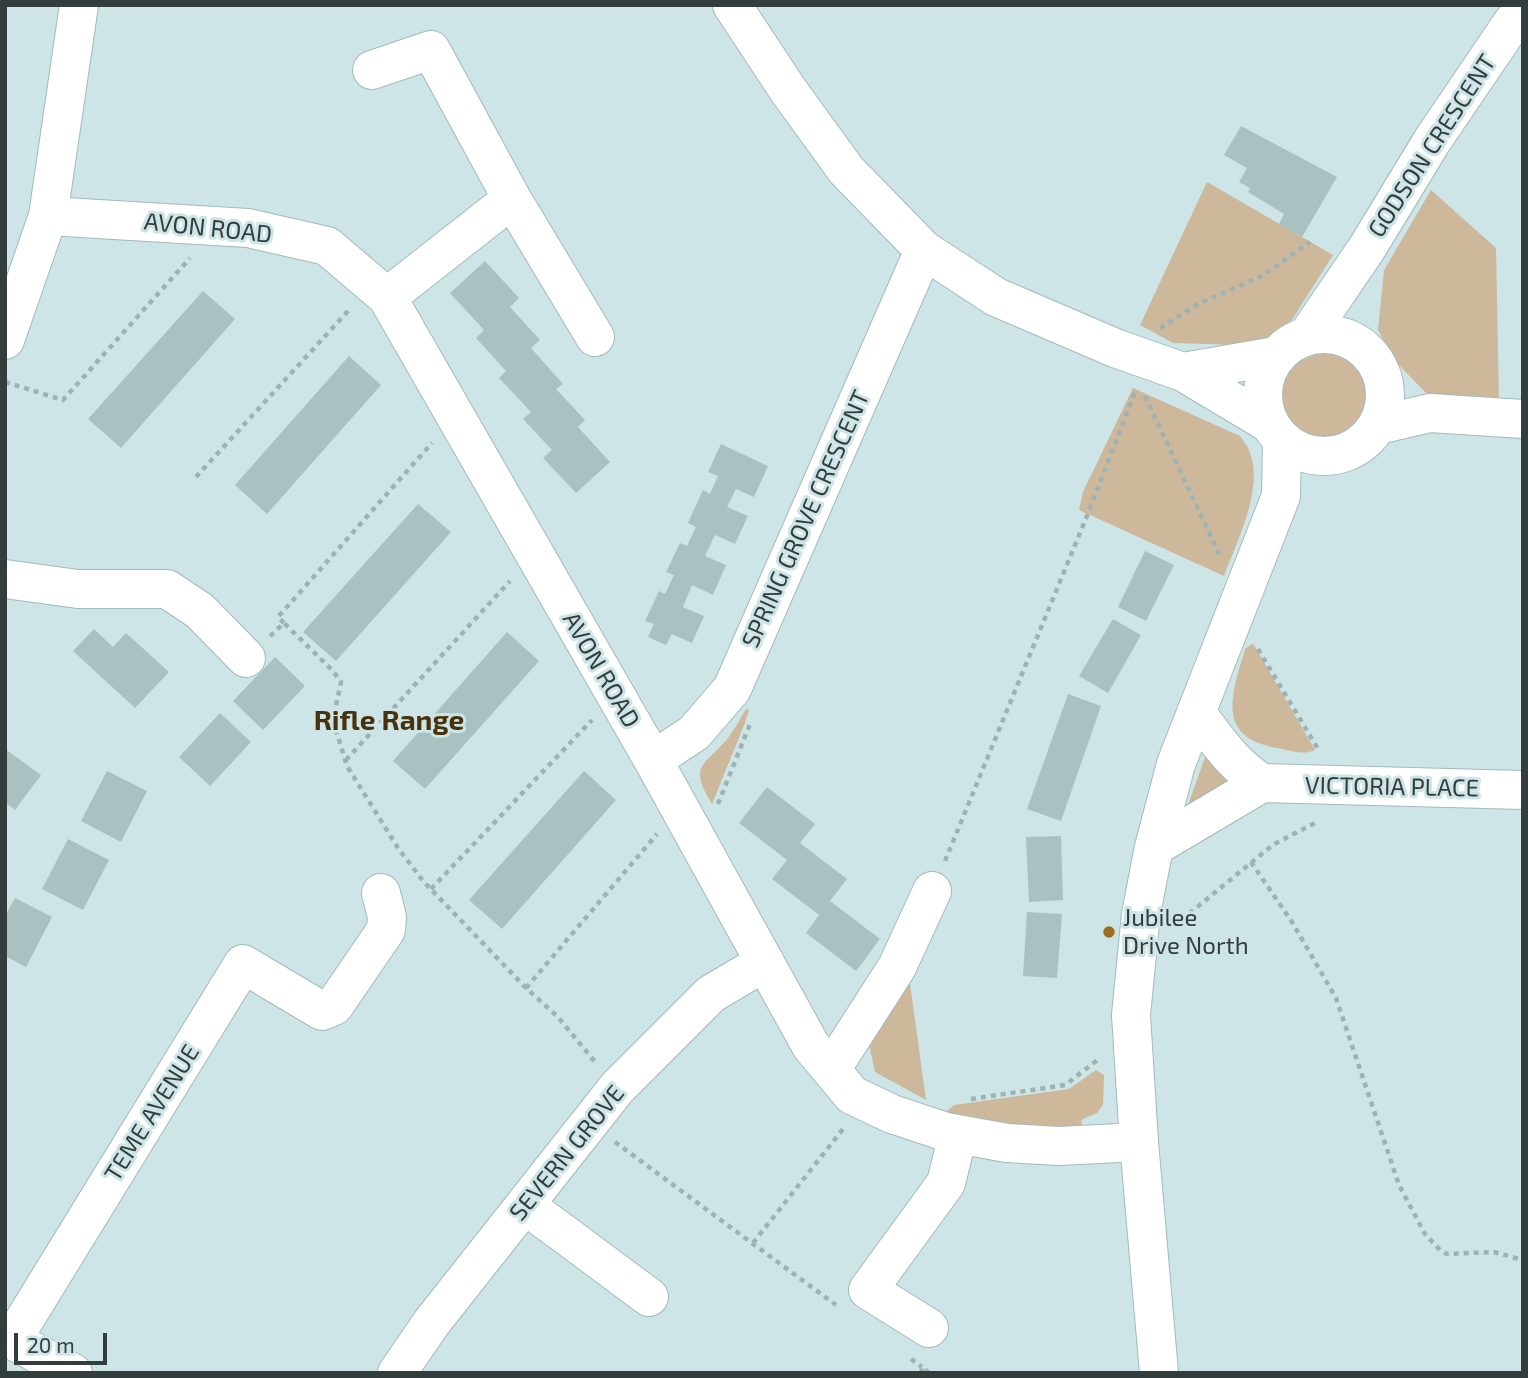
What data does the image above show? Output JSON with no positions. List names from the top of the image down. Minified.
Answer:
{"streets":{"street":["GODSON CRESCENT","AVON ROAD","SPRING GROVE CRESCENT","VICTORIA PLACE","TEME AVENUE","SEVERN GROVE"]},"crossings":[["AVON ROAD","SPRING GROVE CRESCENT"],["AVON ROAD","SEVERN GROVE"]],"districts":["Rifle Range"],"places":["Jubilee Drive North"],"scale_bar":"20 m"}
